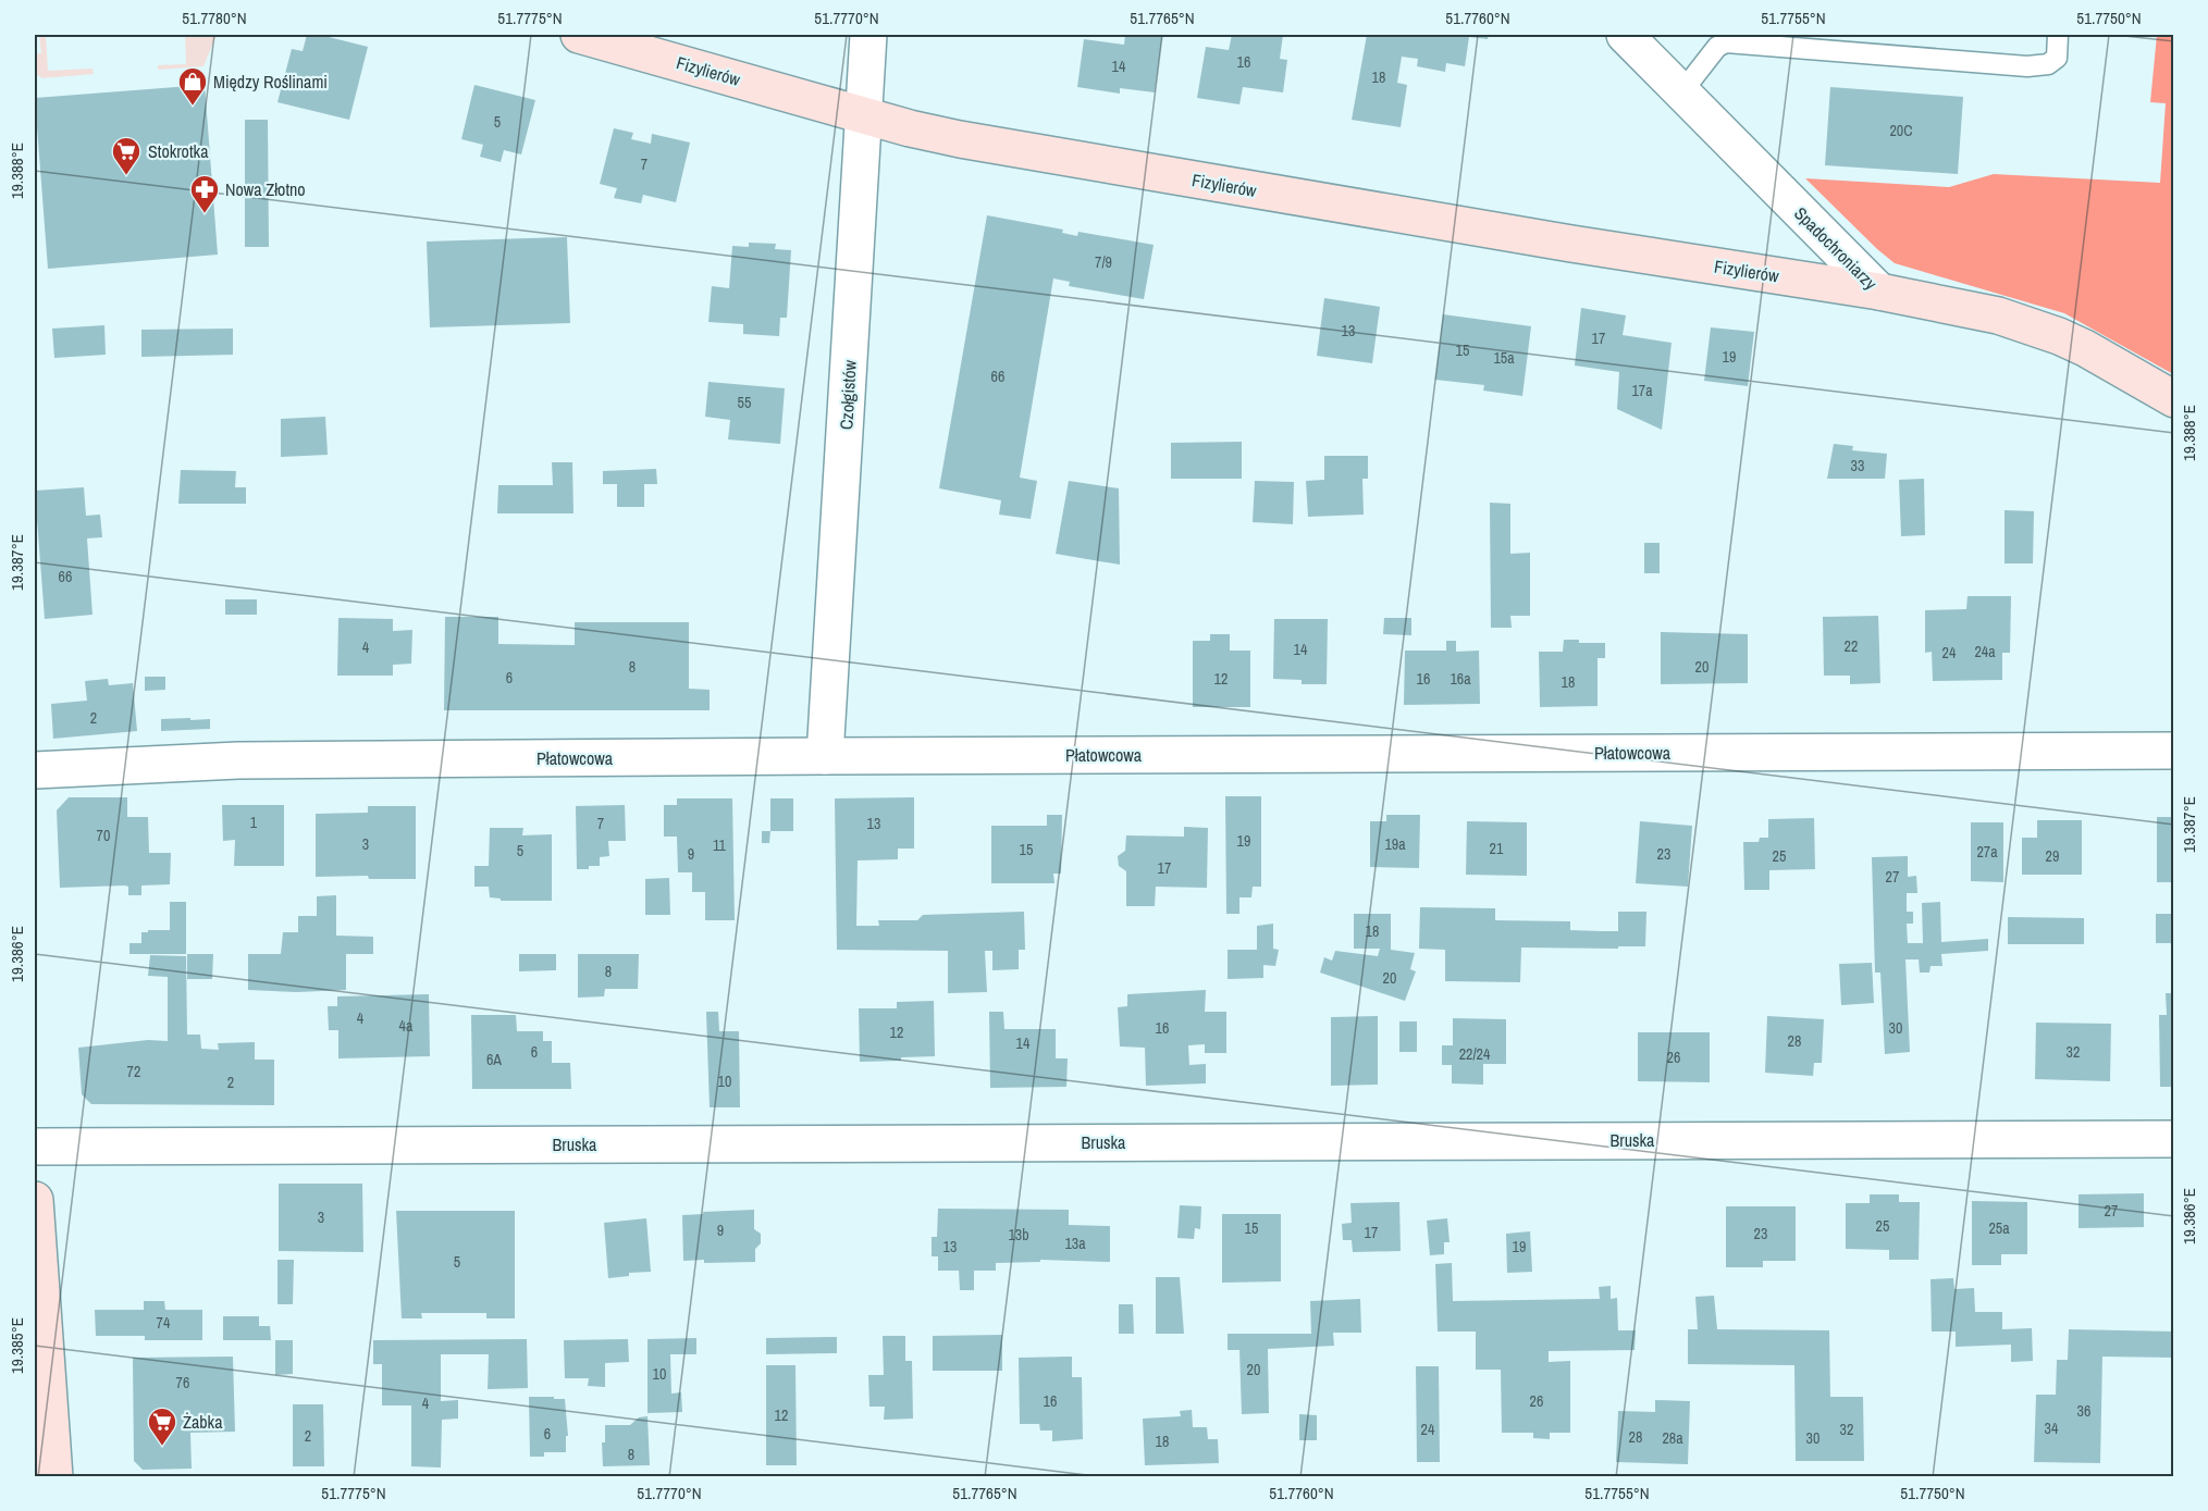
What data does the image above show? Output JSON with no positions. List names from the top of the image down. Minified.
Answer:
{"streets":{"street":["Fizylierów","Spadochroniarzy","Czołgistów","Płatowcowa","Bruska"]},"crossings":[["Fizylierów","Spadochroniarzy"],["Fizylierów","Czołgistów"],["Czołgistów","Płatowcowa"]],"places":{"shop":["Między Roślinami"],"supermarket":["Stokrotka","Żabka"],"pharmacy":["Nowa Złotno"]},"house_numbers":["16","14","18","5","20C","7","7/9","13","17","15","19","15a","66","17a","55","33","66","22","4","14","24a","24","8","20","6","12","16","16a","18","2","1","7","13","70","19","3","19a","11","21","15","5","27a","9","23","25","29","17","27","18","8","20","4","4a","16","30","12","28","14","6","32","22/24","26","6A","72","10","2","27","3","25","15","25a","9","17","23","13b","13a","13","19","5","74","20","10","76","16","26","4","36","12","34","24","32","6","2","28","28a","30","18","8"],"coordinates":["51.7780°N","51.7775°N","51.7770°N","51.7765°N","51.7760°N","51.7755°N","51.7750°N","19.388°E","19.387°E","19.386°E","19.385°E"]}
